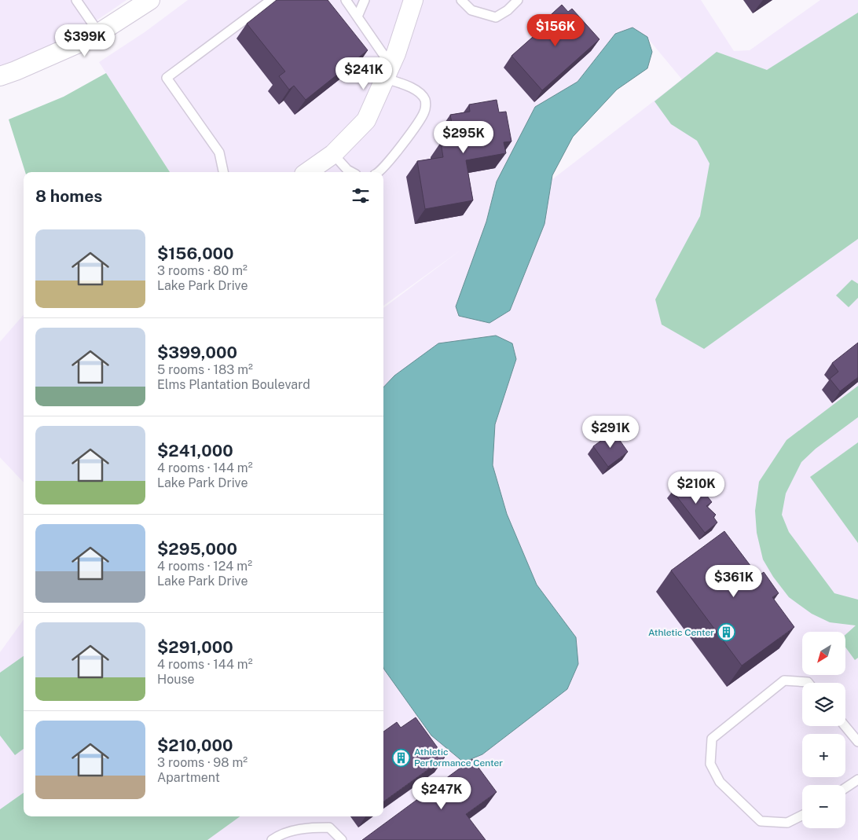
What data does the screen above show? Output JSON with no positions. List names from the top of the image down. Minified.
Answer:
{"places":{"building":["Athletic Center","Athletic Performance Center"]},"north":"bottom left","page":{"price":["$156K","$399K","$241K","$295K","$291K","$210K","$361K","$247K"],"heading":"8 homes","list":[{"name":"$156,000","note":"3 rooms · 80 m² · Lake Park Drive"},{"name":"$399,000","note":"5 rooms · 183 m² · Elms Plantation Boulevard"},{"name":"$241,000","note":"4 rooms · 144 m² · Lake Park Drive"},{"name":"$295,000","note":"4 rooms · 124 m² · Lake Park Drive"},{"name":"$291,000","note":"4 rooms · 144 m² · House"},{"name":"$210,000","note":"3 rooms · 98 m² · Apartment"}],"map_buttons":["+","−"]}}
